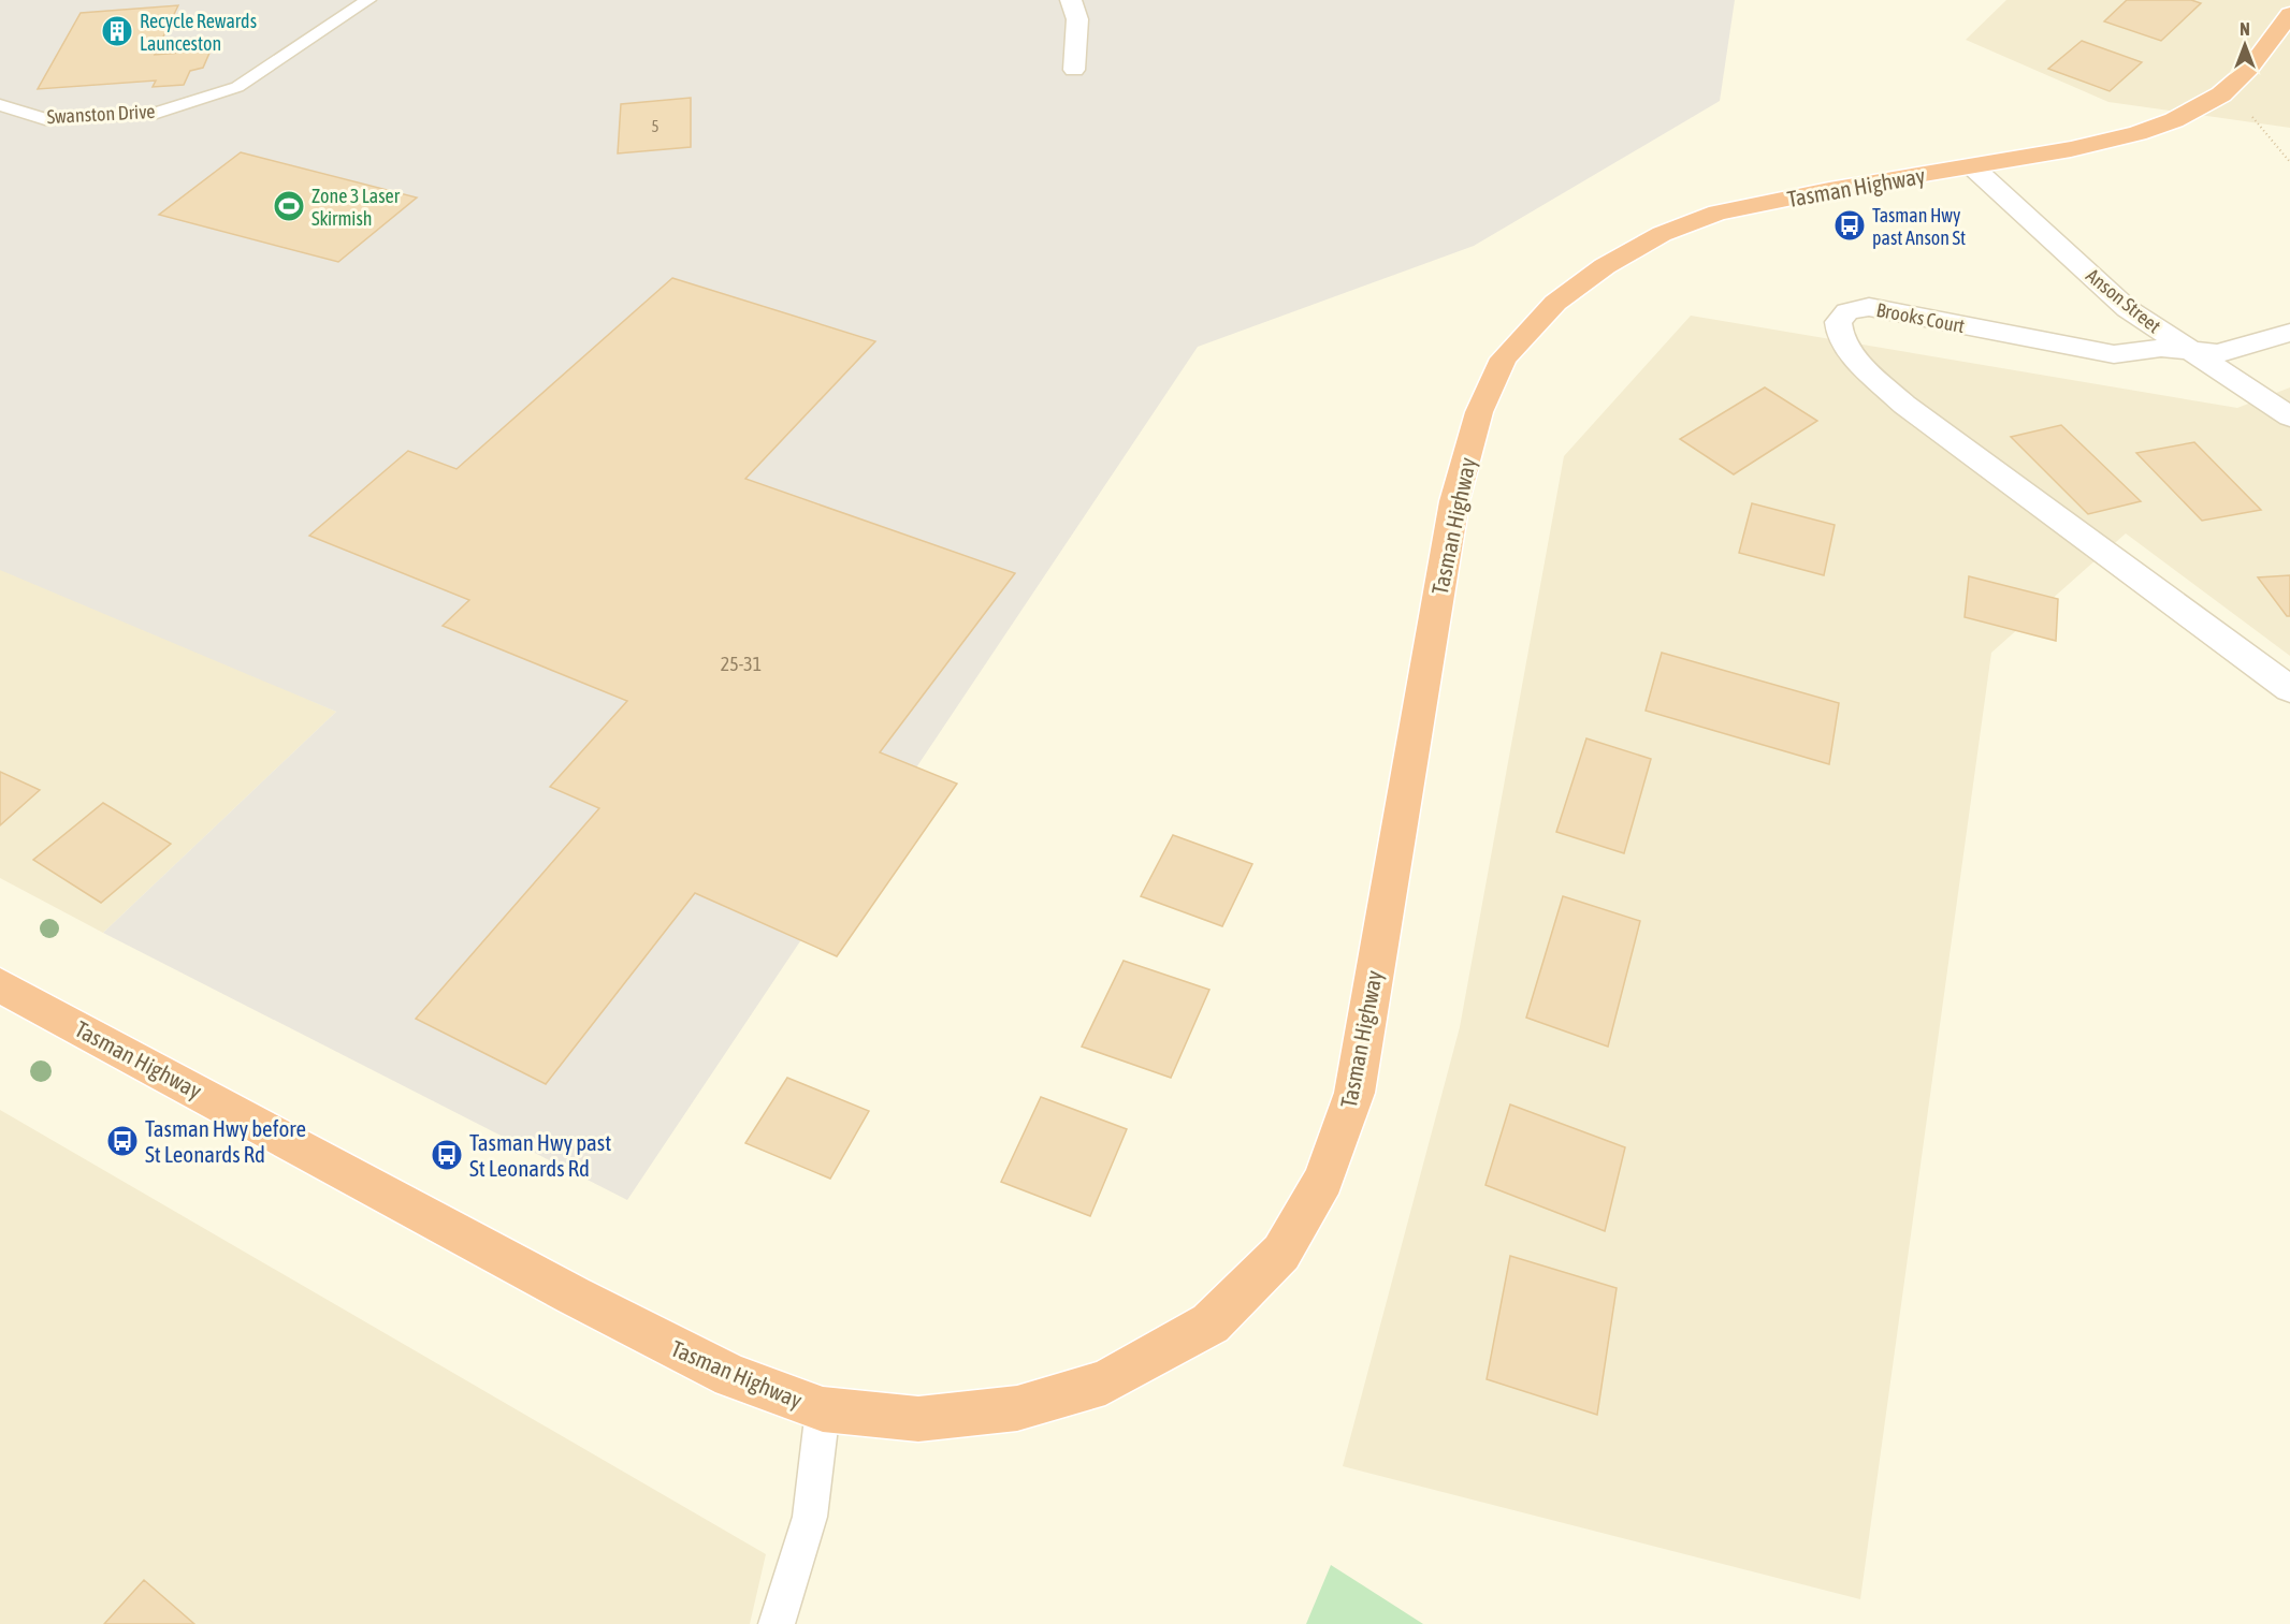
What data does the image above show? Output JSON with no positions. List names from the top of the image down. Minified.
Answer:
{"streets":{"highway":["Tasman Highway"],"street":["Anson Street","Brooks Court"],"lane":["Swanston Drive"]},"crossings":[["Tasman Highway","Anson Street"],["Anson Street","Brooks Court"]],"places":{"building":["Recycle Rewards Launceston"],"sports":["Zone 3 Laser Skirmish"],"bus stop":["Tasman Hwy past Anson St","Tasman Hwy before St Leonards Rd","Tasman Hwy past St Leonards Rd"]},"house_numbers":["5","25-31"],"north":"top"}
